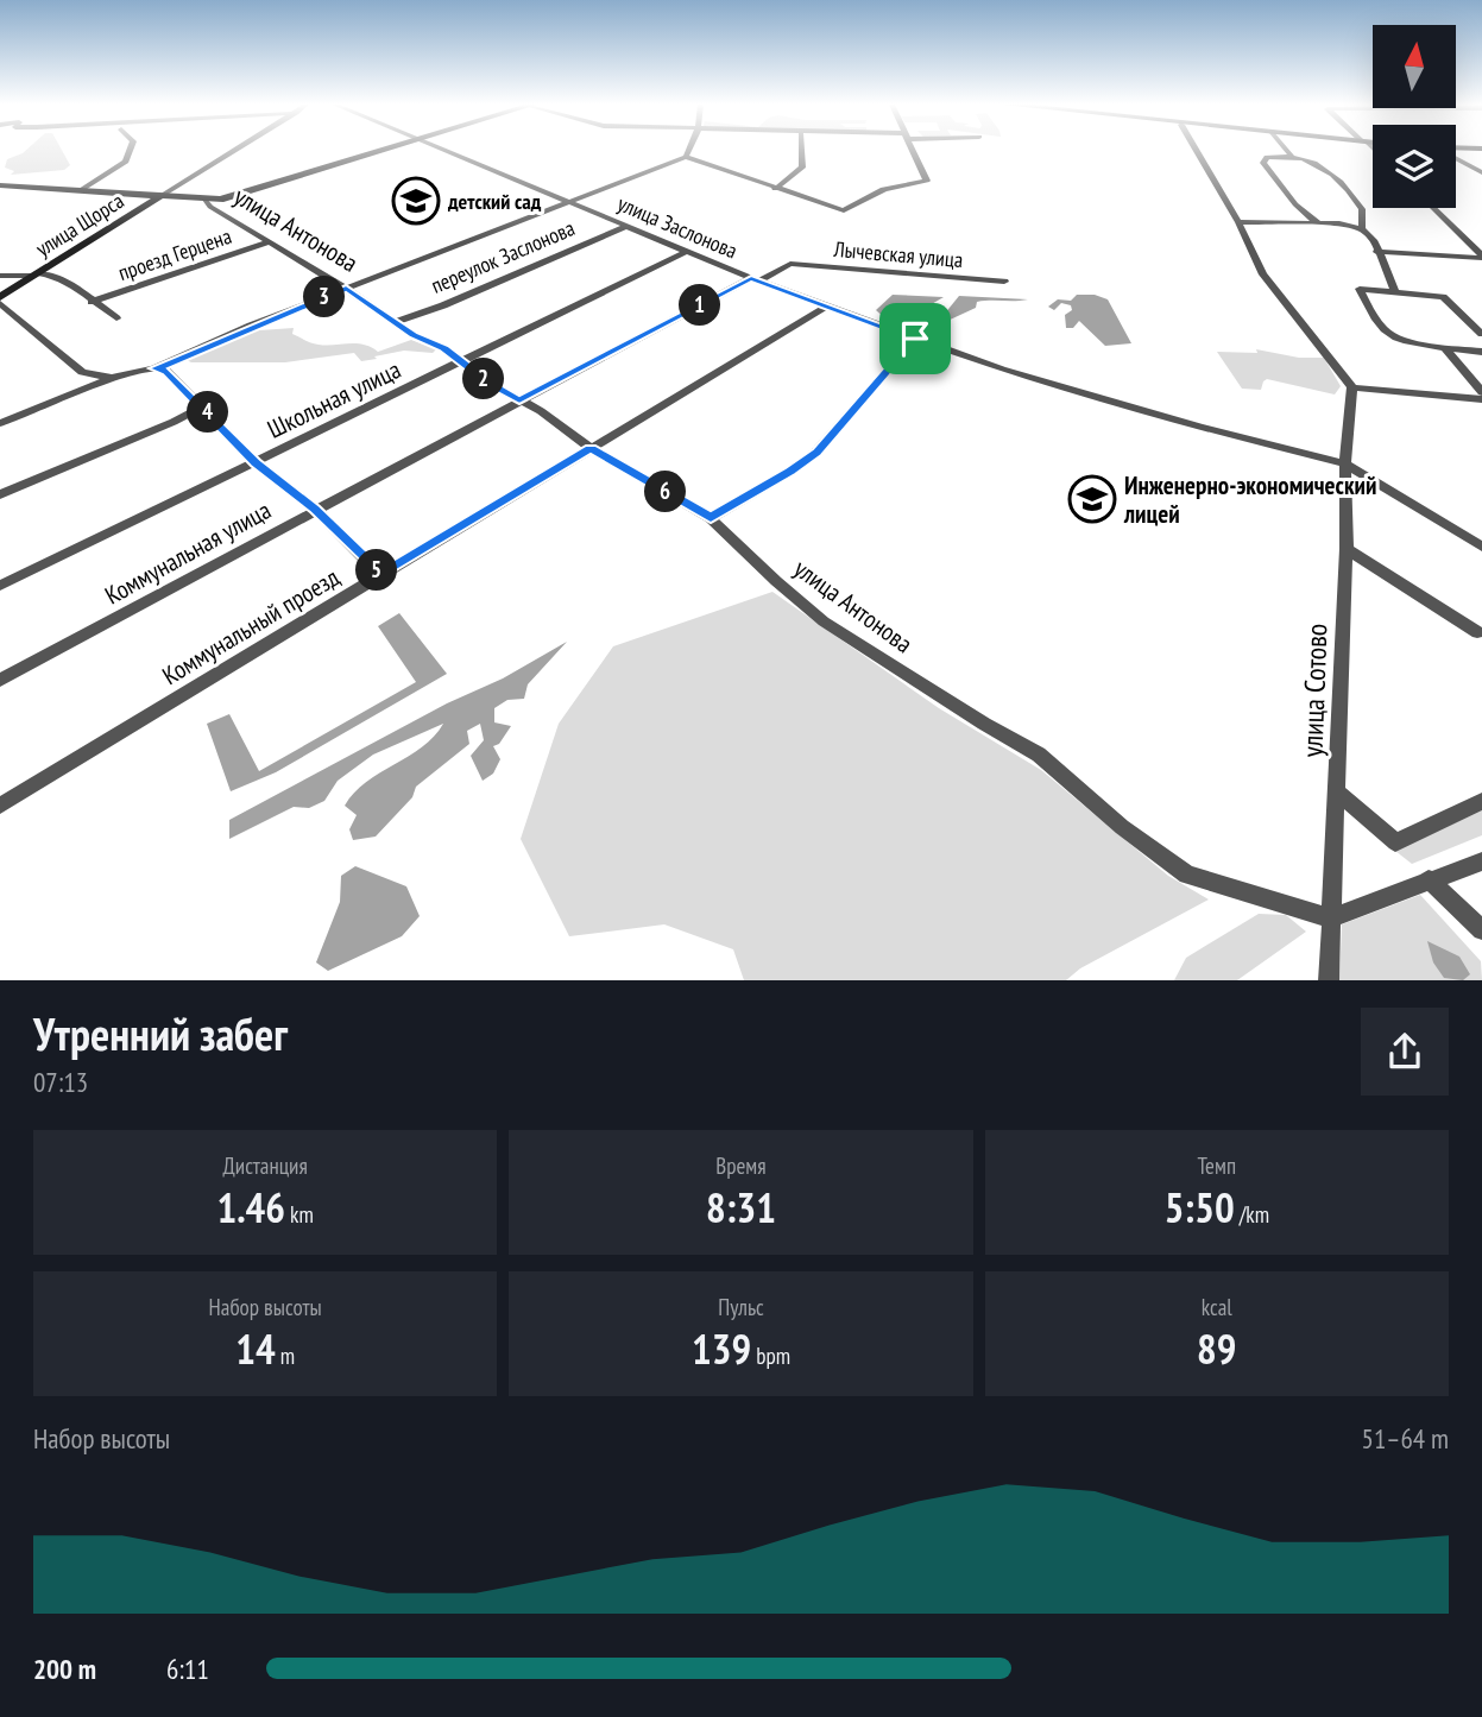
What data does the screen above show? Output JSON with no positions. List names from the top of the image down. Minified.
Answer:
{"streets":{"main road":["улица Щорса"],"street":["улица Заслонова","улица Антонова","проезд Герцена","Лычевская улица","переулок Заслонова","Школьная улица","Коммунальная улица","Коммунальный проезд","улица Сотово"]},"crossings":[["улица Заслонова","переулок Заслонова"],["улица Заслонова","Школьная улица"],["улица Заслонова","Коммунальная улица"],["улица Заслонова","Коммунальный проезд"],["улица Заслонова","улица Сотово"],["улица Антонова","проезд Герцена"],["улица Антонова","переулок Заслонова"],["улица Антонова","Школьная улица"],["улица Антонова","Коммунальная улица"],["улица Антонова","Коммунальный проезд"],["улица Антонова","улица Сотово"],["Лычевская улица","Коммунальная улица"]],"places":{"school or university":["детский сад","Инженерно-экономический лицей"]},"north":"top","page":{"pins":["3","1","2","4","6","5"],"heading":["Утренний забег","07:13"],"stats":[["Дистанция","1.46 km"],["Время","8:31"],["Темп","5:50 /km"],["Набор высоты","14 m"],["Пульс","139 bpm"],["kcal","89"]],"chart":["Набор высоты","51–64 m"],"list":[{"name":"200 m","note":"6:11"}]}}
